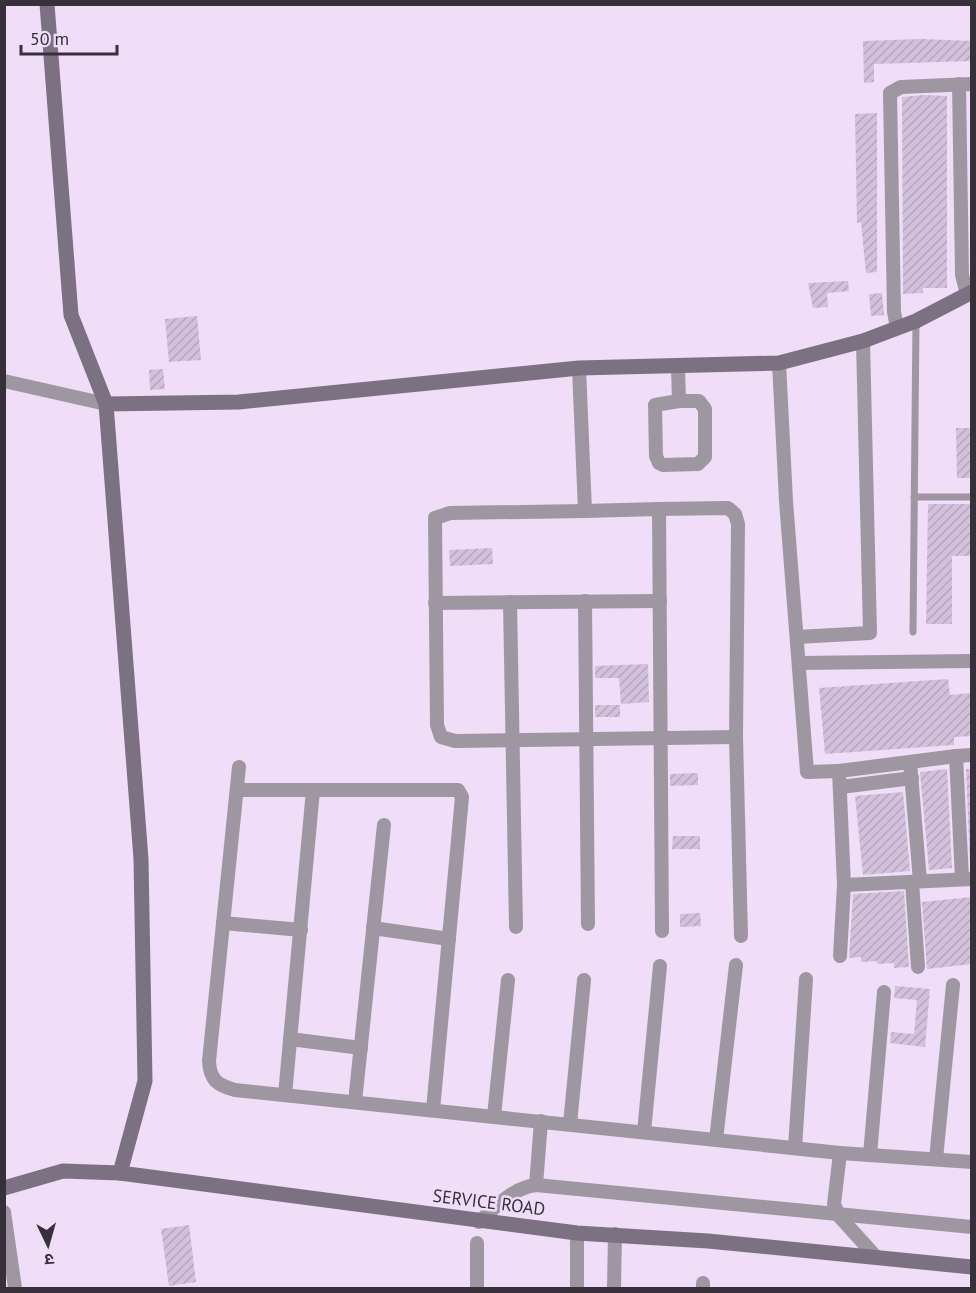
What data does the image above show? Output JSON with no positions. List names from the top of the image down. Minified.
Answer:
{"streets":{"street":["SERVICE ROAD"]},"scale_bar":"50 m","north":"bottom"}
